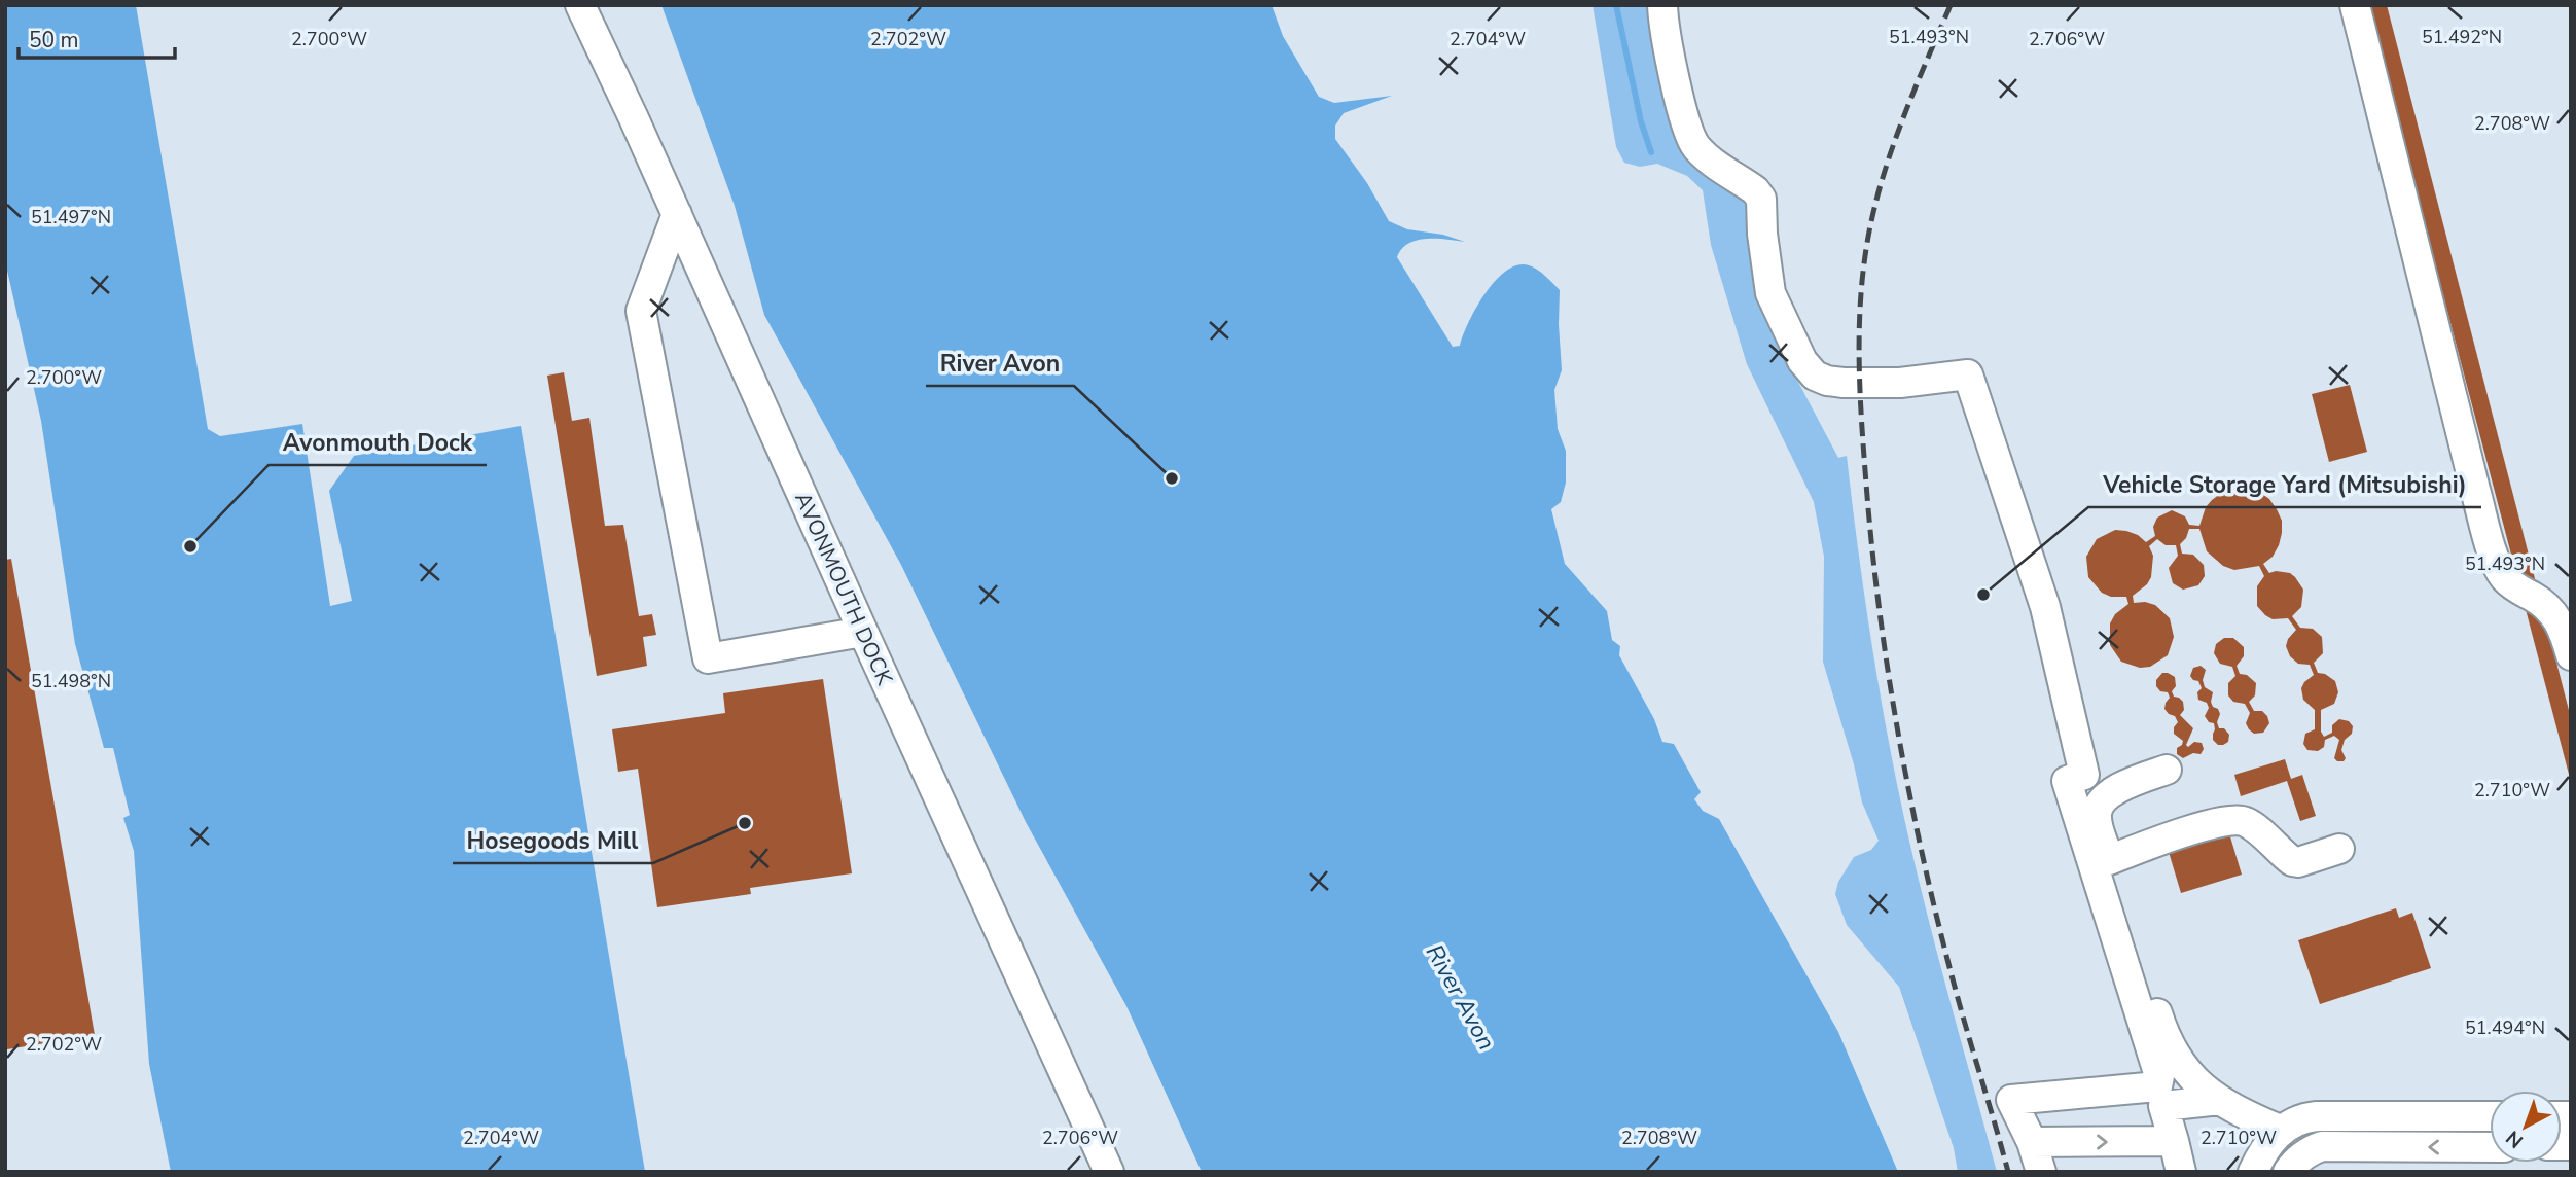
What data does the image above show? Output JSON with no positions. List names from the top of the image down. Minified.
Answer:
{"streets":{"lane":["AVONMOUTH DOCK"]},"water":["River Avon"],"places":["River Avon","Avonmouth Dock","Vehicle Storage Yard (Mitsubishi)","Hosegoods Mill"],"scale_bar":"50 m","north":"bottom left","coordinates":["51.492°N","51.493°N","2.700°W","2.702°W","2.704°W","2.706°W","2.708°W","51.497°N","51.498°N","2.710°W","51.494°N"]}
